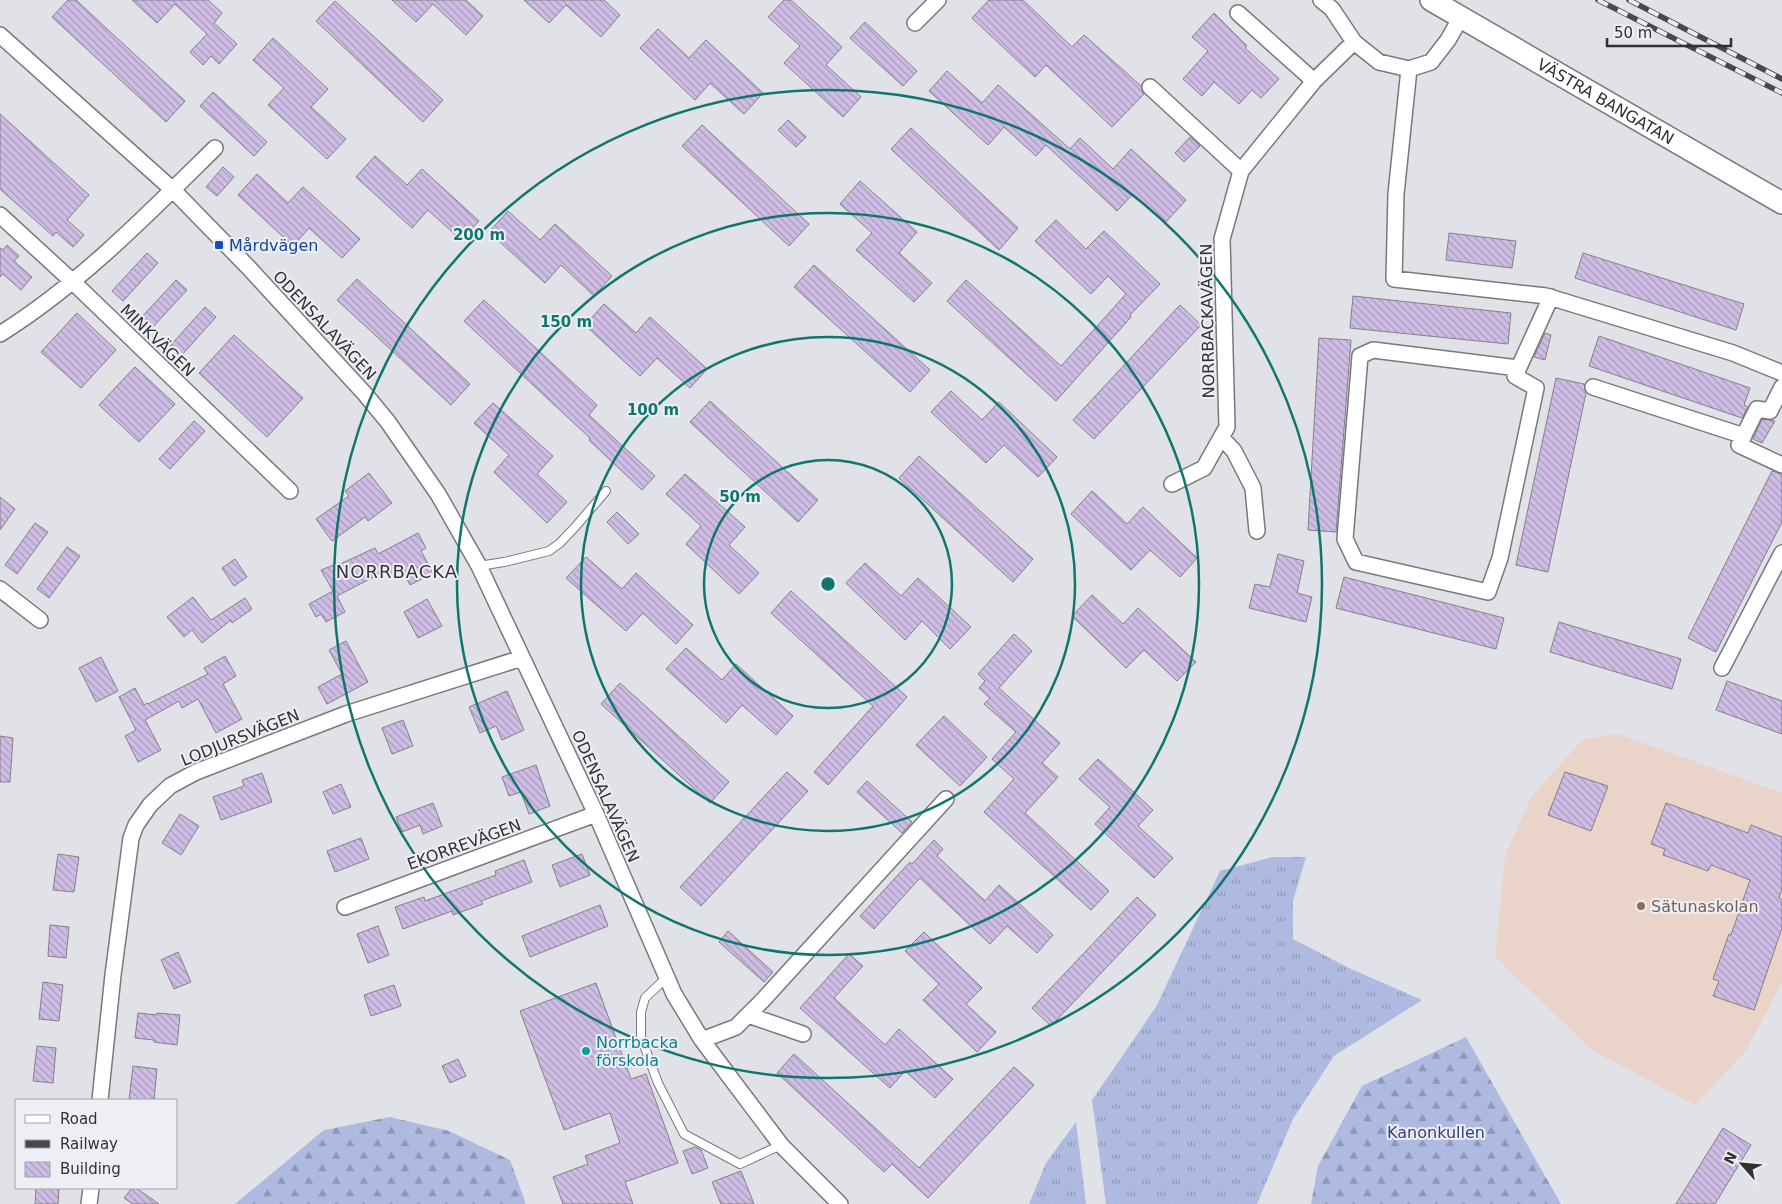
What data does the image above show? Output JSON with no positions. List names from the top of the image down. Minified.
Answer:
{"streets":{"street":["VÄSTRA BANGATAN","NORRBACKAVÄGEN","ODENSALAVÄGEN","MINKVÄGEN","LODJURSVÄGEN","EKORREVÄGEN"]},"crossings":[["ODENSALAVÄGEN","LODJURSVÄGEN"],["ODENSALAVÄGEN","EKORREVÄGEN"]],"districts":["NORRBACKA"],"parks":["Kanonkullen"],"places":{"transit":["Mårdvägen"],"other":["Sätunaskolan","Norrbacka förskola"]},"legend":["Road","Railway","Building"],"scale_bar":"50 m","north":"top left","rings":["200 m","150 m","100 m","50 m"]}
